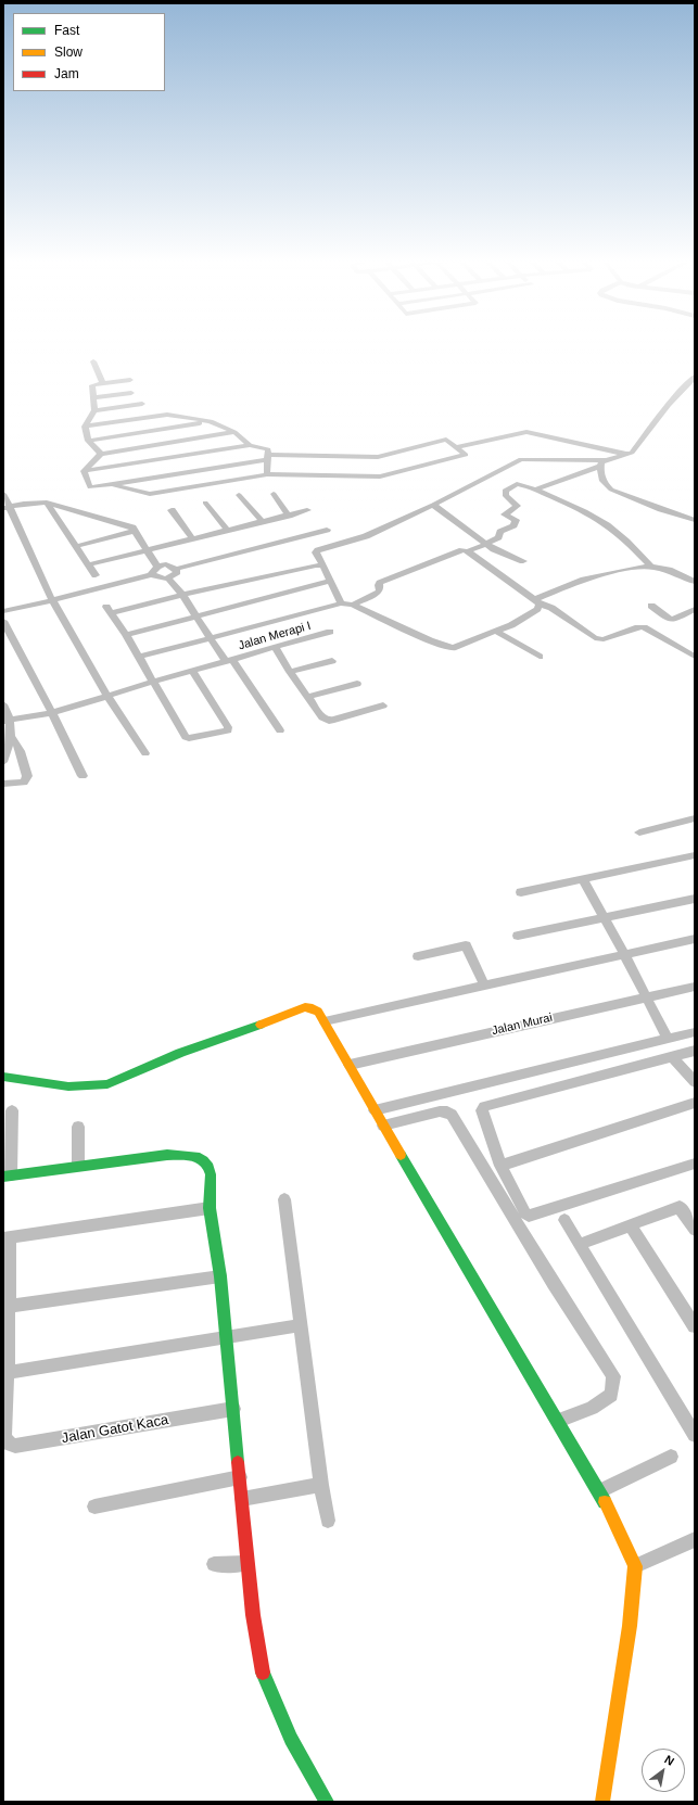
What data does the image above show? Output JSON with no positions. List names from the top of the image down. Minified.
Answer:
{"streets":{"street":["Jalan Merapi I","Jalan Murai","Jalan Gatot Kaca"]},"legend":["Fast","Slow","Jam"],"north":"top right"}
